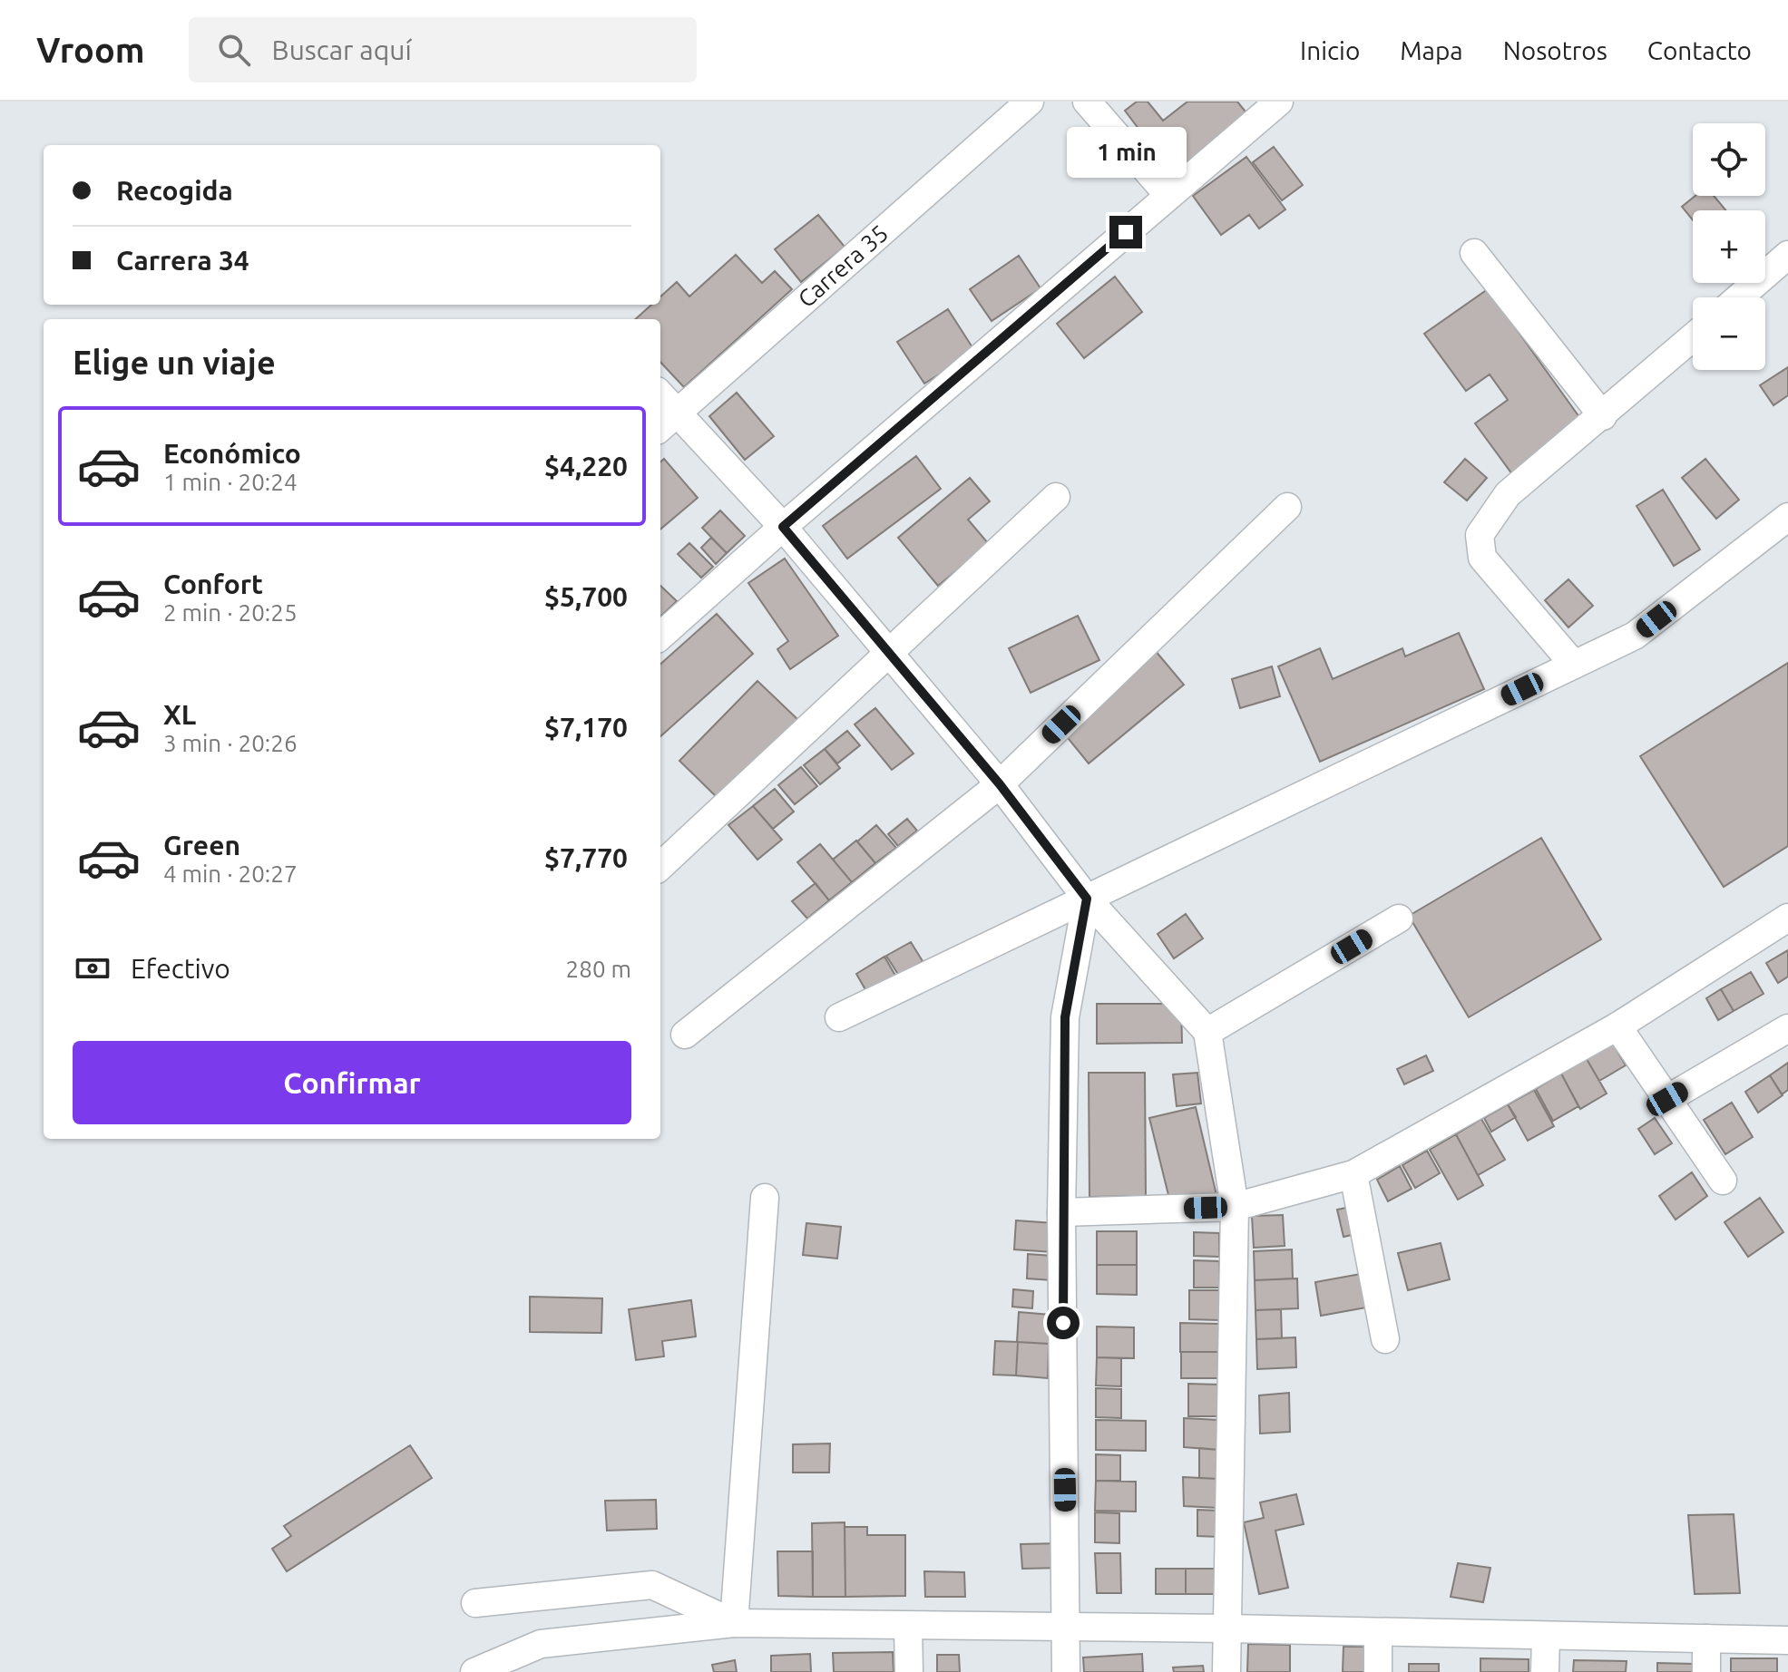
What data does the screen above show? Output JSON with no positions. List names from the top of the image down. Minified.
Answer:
{"streets":{"street":["Carrera 35"]},"page":{"header":"Vroom","search":"Buscar aquí","nav":["Inicio","Mapa","Nosotros","Contacto"],"map_buttons":["+","−"],"bubble":"1 min","banner":["Recogida","Carrera 34"],"heading":"Elige un viaje","list":[{"name":"Económico","note":"1 min · 20:24","value":"$4,220"},{"name":"Confort","note":"2 min · 20:25","value":"$5,700"},{"name":"XL","note":"3 min · 20:26","value":"$7,170"},{"name":"Green","note":"4 min · 20:27","value":"$7,770"}],"pay":["Efectivo","280 m"],"buttons":"Confirmar"}}
